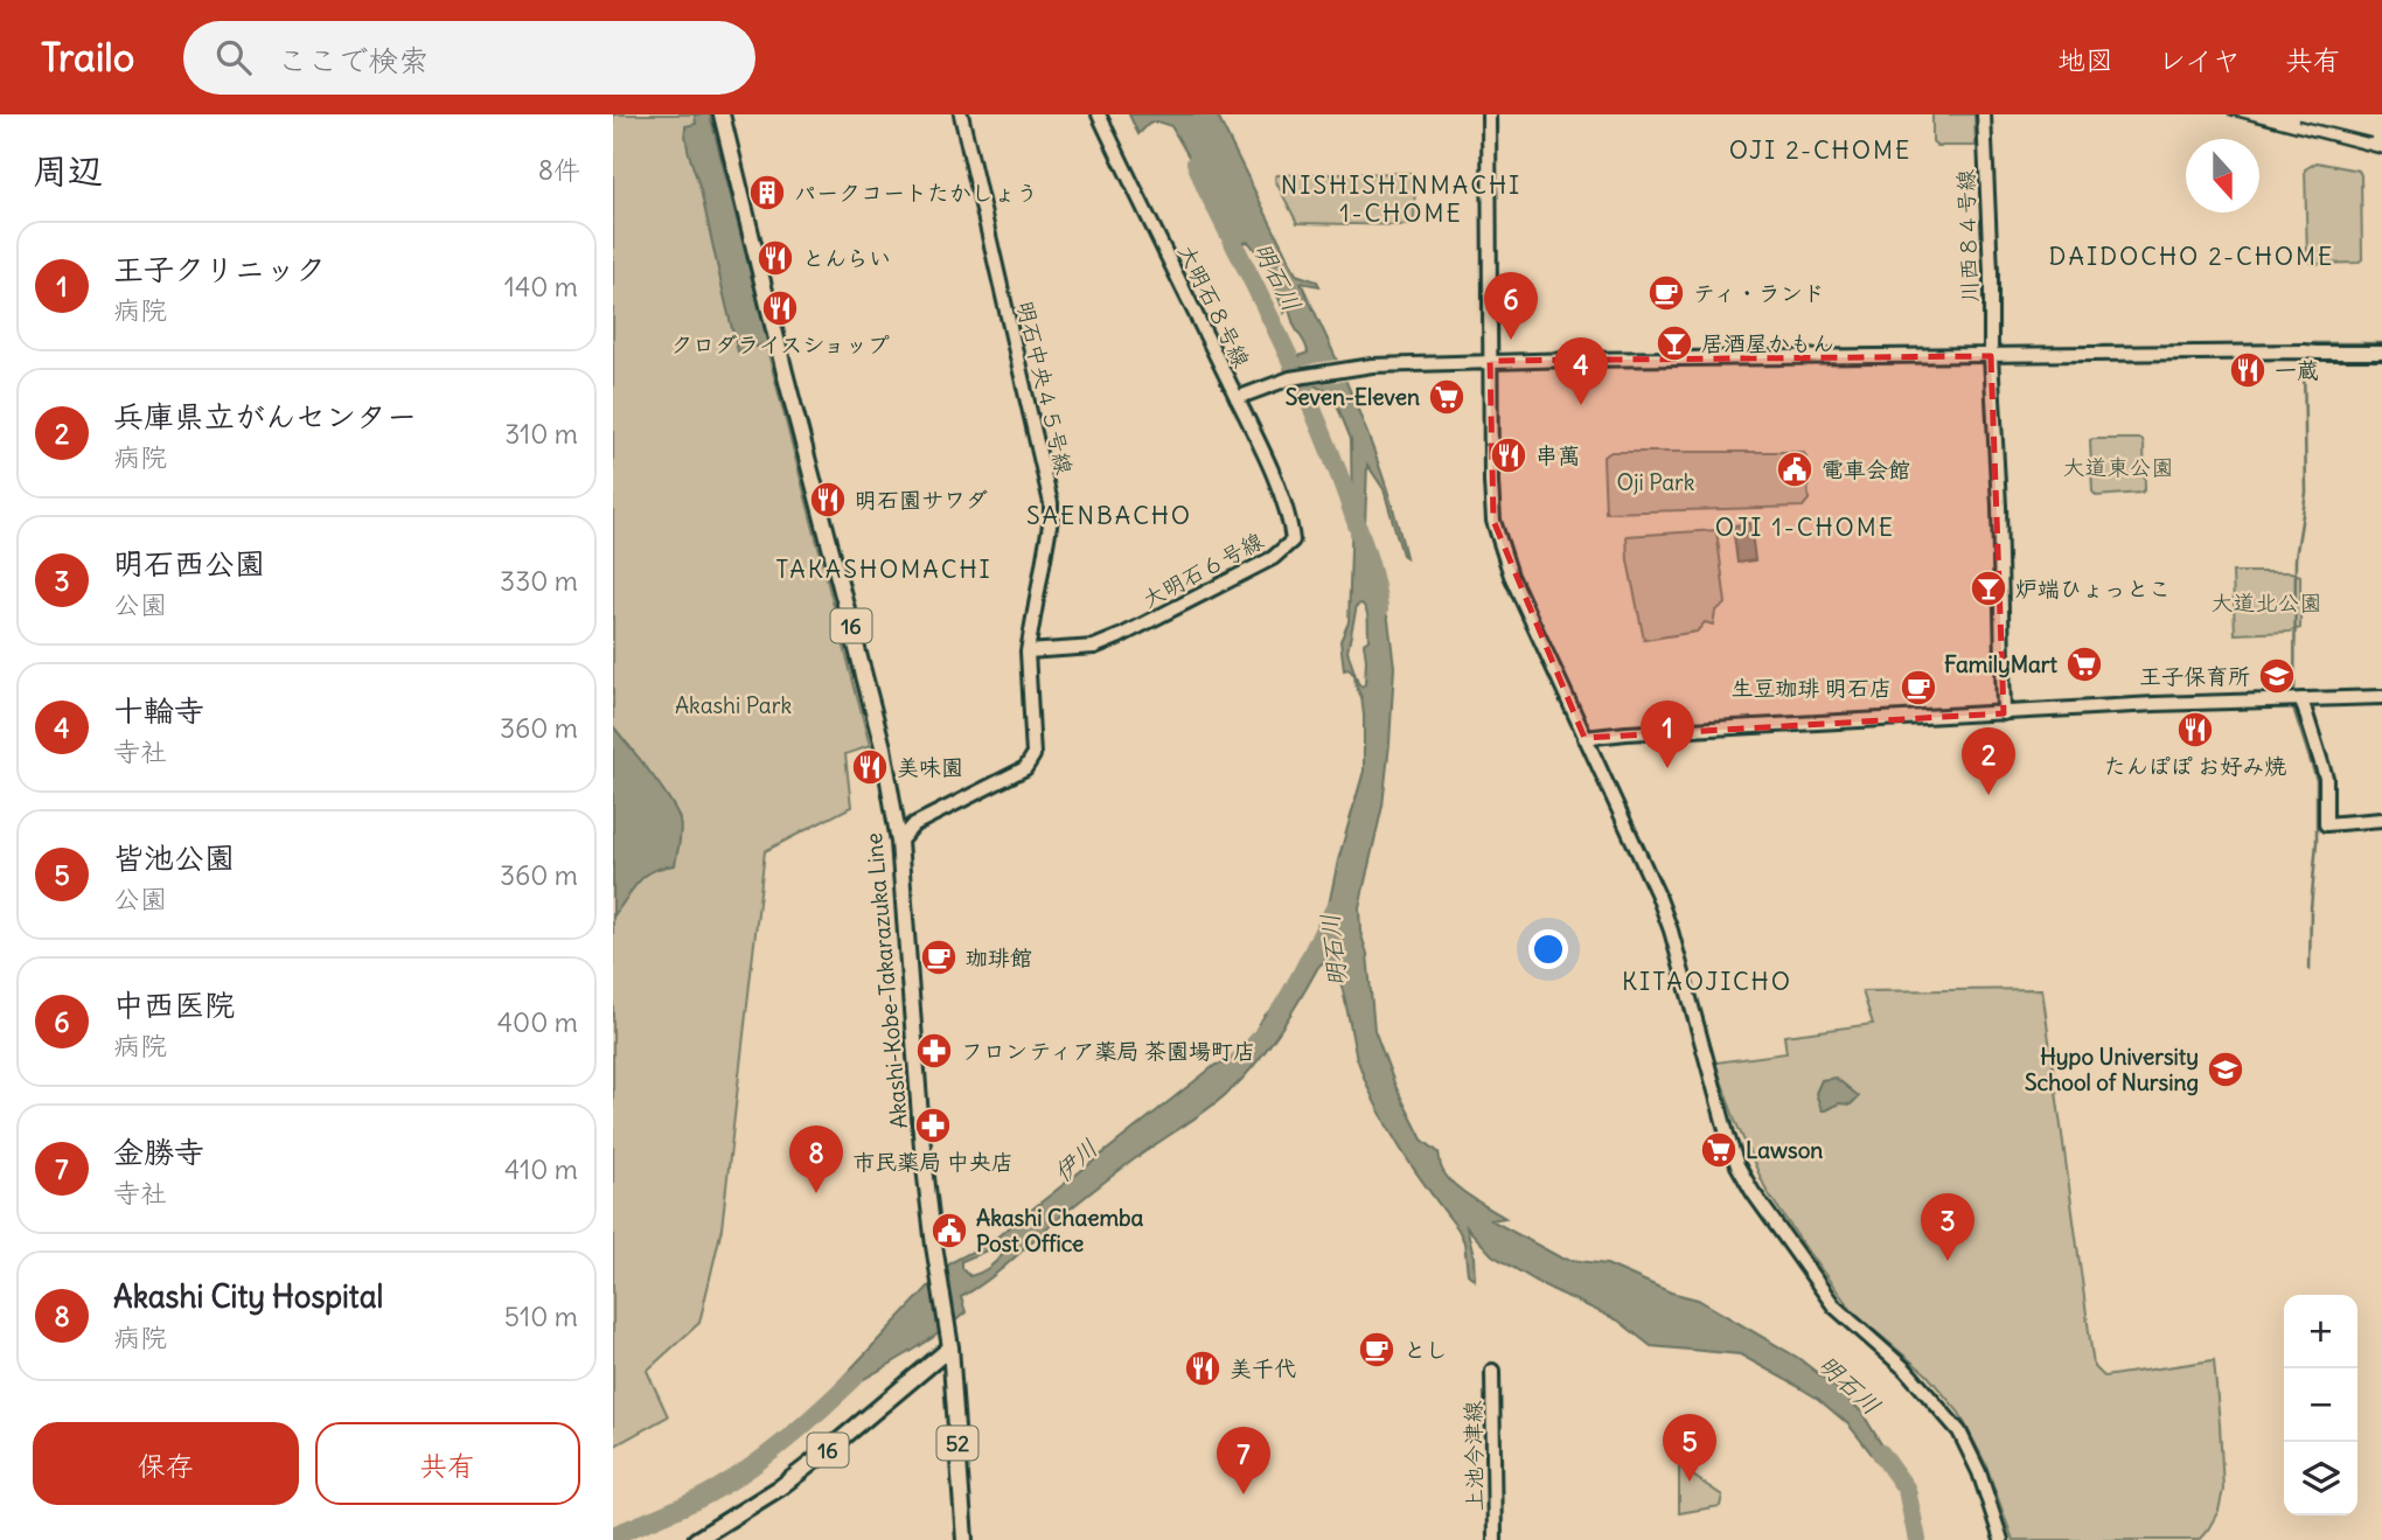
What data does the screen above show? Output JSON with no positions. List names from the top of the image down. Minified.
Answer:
{"streets":{"main road":["16","Akashi-Kobe-Takarazuka Line","52"],"street":["川西８４号線","大明石８号線","明石中央４５号線","大明石６号線","上池今津線"]},"crossings":[["川西８４号線","大明石８号線"],["大明石８号線","大明石６号線"],["明石中央４５号線","大明石６号線"],["明石中央４５号線","Akashi-Kobe-Takarazuka Line"],["16","Akashi-Kobe-Takarazuka Line"],["16","52"],["Akashi-Kobe-Takarazuka Line","52"]],"districts":["OJI 2-CHOME","NISHISHINMACHI 1-CHOME","DAIDOCHO 2-CHOME","SAENBACHO","OJI 1-CHOME","TAKASHOMACHI","KITAOJICHO"],"water":["明石川","伊川"],"parks":["大道東公園","Oji Park","大道北公園","Akashi Park"],"places":{"building":["パークコートたかしょう"],"restaurant":["とんらい","クロダライスショップ","一蔵","串萬","明石園サワダ","たんぽぽ お好み焼","美味園","美千代"],"cafe":["ティ・ランド","生豆珈琲 明石店","珈琲館","とし"],"bar":["居酒屋かもん","炉端ひょっとこ"],"supermarket":["Seven-Eleven","FamilyMart","Lawson"],"public building":["電車会館","Akashi Chaemba Post Office"],"school or university":["王子保育所","Hypo University School of Nursing"],"pharmacy":["フロンティア薬局 茶園場町店","市民薬局 中央店"]},"north":"bottom","page":{"header":"Trailo","search":"ここで検索","nav":["地図","レイヤ","共有"],"heading":["周辺","8件"],"list":[{"mark":"1","name":"王子クリニック","note":"病院","value":"140 m"},{"mark":"2","name":"兵庫県立がんセンター","note":"病院","value":"310 m"},{"mark":"3","name":"明石西公園","note":"公園","value":"330 m"},{"mark":"4","name":"十輪寺","note":"寺社","value":"360 m"},{"mark":"5","name":"皆池公園","note":"公園","value":"360 m"},{"mark":"6","name":"中西医院","note":"病院","value":"400 m"},{"mark":"7","name":"金勝寺","note":"寺社","value":"410 m"},{"mark":"8","name":"Akashi City Hospital","note":"病院","value":"510 m"}],"pins":["6","4","1","2","8","3","5","7"],"map_buttons":["+","−"],"buttons":["保存","共有"]}}
